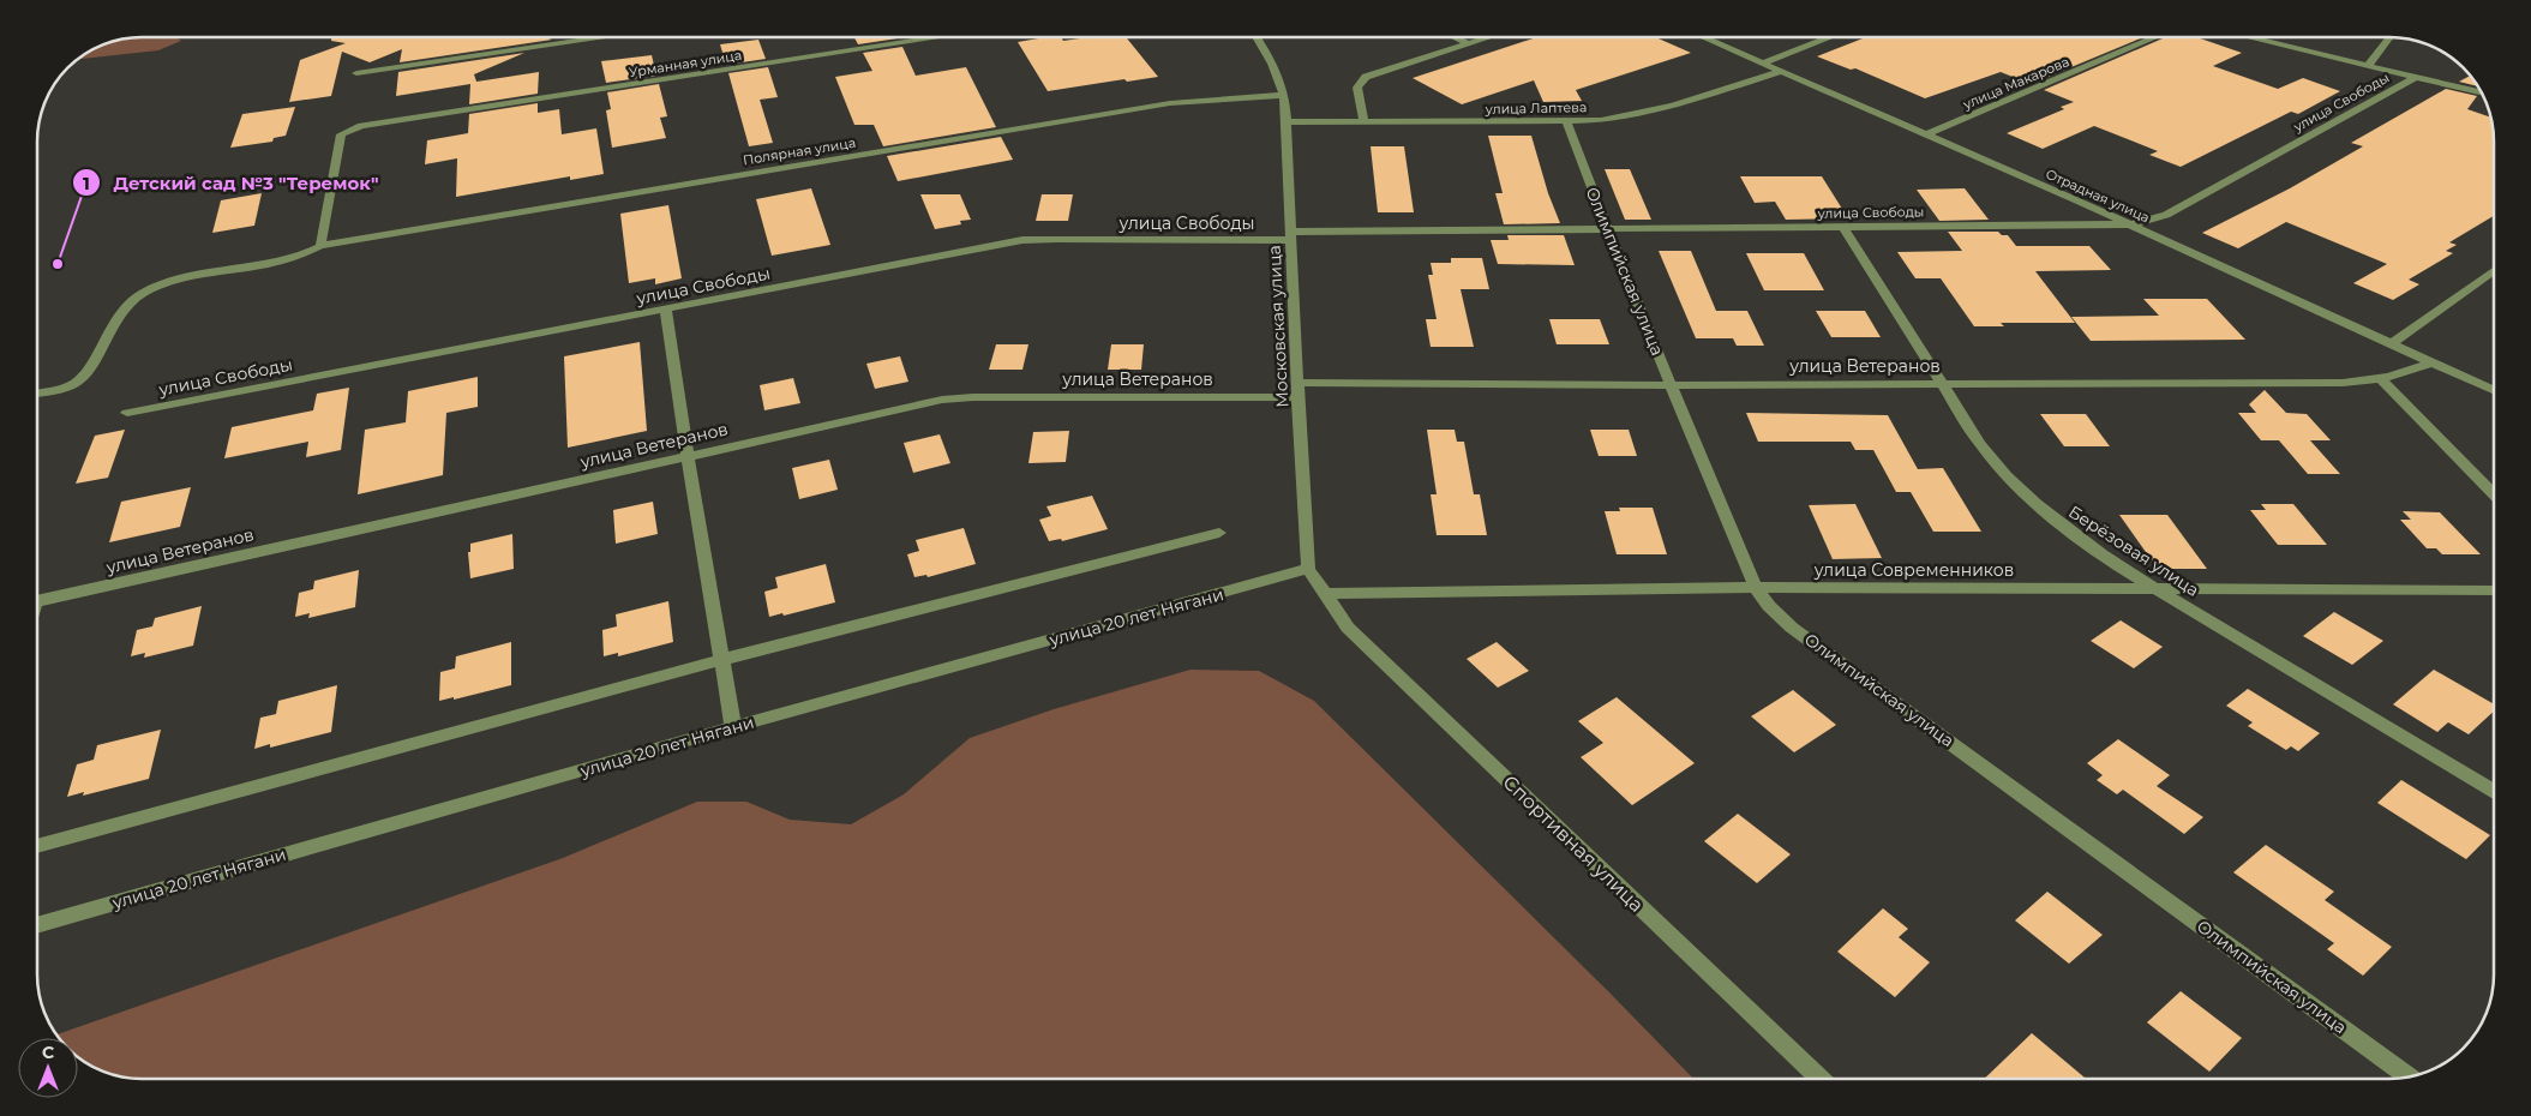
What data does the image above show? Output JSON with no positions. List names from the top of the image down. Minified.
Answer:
{"streets":{"street":["Урманная улица","улица Макарова","улица Свободы","улица Лаптева","Полярная улица","Отрадная улица","Олимпийская улица","Московская улица","улица Ветеранов","Берёзовая улица","улица Современников","улица 20 лет Нягани","Спортивная улица"]},"crossings":[["Урманная улица","Полярная улица"],["улица Макарова","Отрадная улица"],["улица Свободы","Отрадная улица"],["улица Свободы","Олимпийская улица"],["улица Свободы","Московская улица"],["улица Свободы","Берёзовая улица"],["улица Лаптева","Отрадная улица"],["улица Лаптева","Олимпийская улица"],["улица Лаптева","Московская улица"],["Полярная улица","Московская улица"],["Отрадная улица","улица Ветеранов"],["Олимпийская улица","улица Ветеранов"],["Олимпийская улица","улица Современников"],["Московская улица","улица Ветеранов"],["Московская улица","улица Современников"],["Московская улица","улица 20 лет Нягани"],["Московская улица","Спортивная улица"],["улица Ветеранов","Берёзовая улица"],["Берёзовая улица","улица Современников"],["улица Современников","Спортивная улица"]],"places":["Детский сад №3 \"Теремок\""],"north":"top"}
